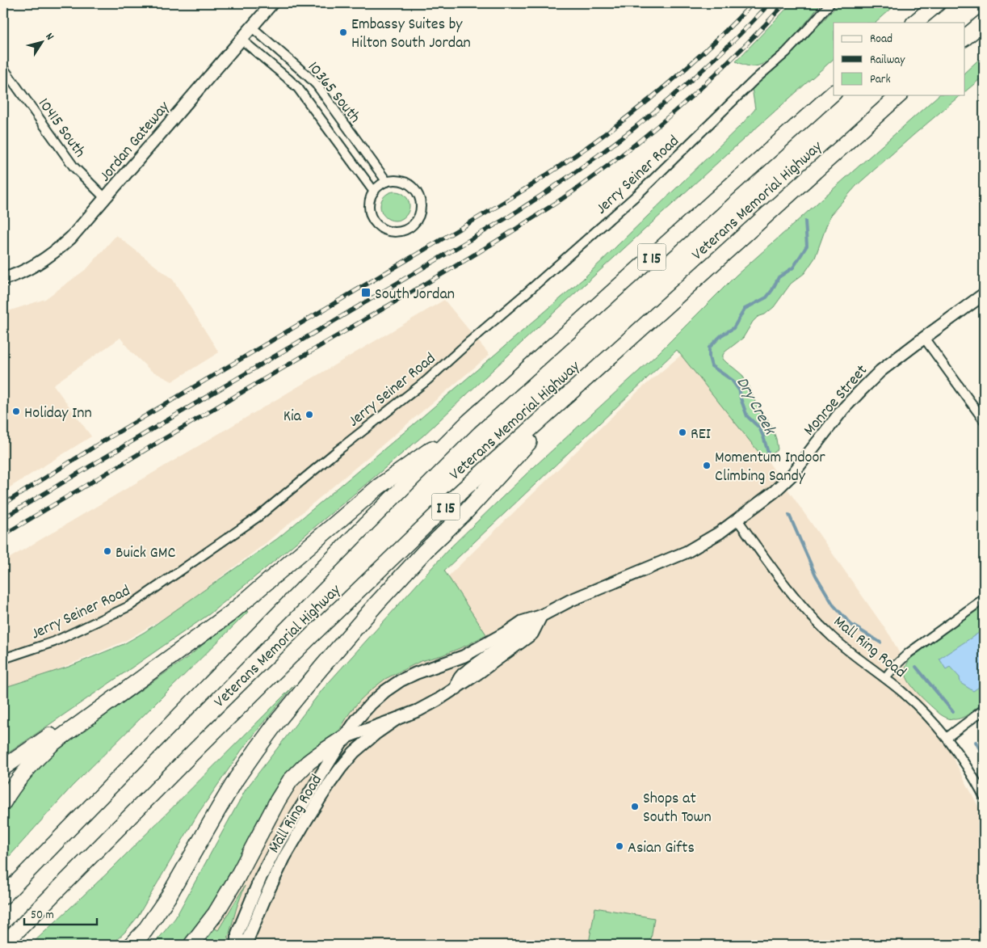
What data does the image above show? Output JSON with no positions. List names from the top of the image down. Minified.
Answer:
{"streets":{"highway":["Veterans Memorial Highway","I 15"],"street":["10365 South","10415 South","Jordan Gateway","Jerry Seiner Road","Monroe Street","Mall Ring Road"]},"crossings":[["10365 South","Jordan Gateway"],["10415 South","Jordan Gateway"],["Monroe Street","Mall Ring Road"]],"water":["Dry Creek"],"places":{"other":["Embassy Suites by Hilton South Jordan","Holiday Inn","Kia","REI","Momentum Indoor Climbing Sandy","Buick GMC","Shops at South Town","Asian Gifts"],"transit":["South Jordan"]},"legend":["Road","Railway","Park"],"scale_bar":"50 m","north":"top right"}
